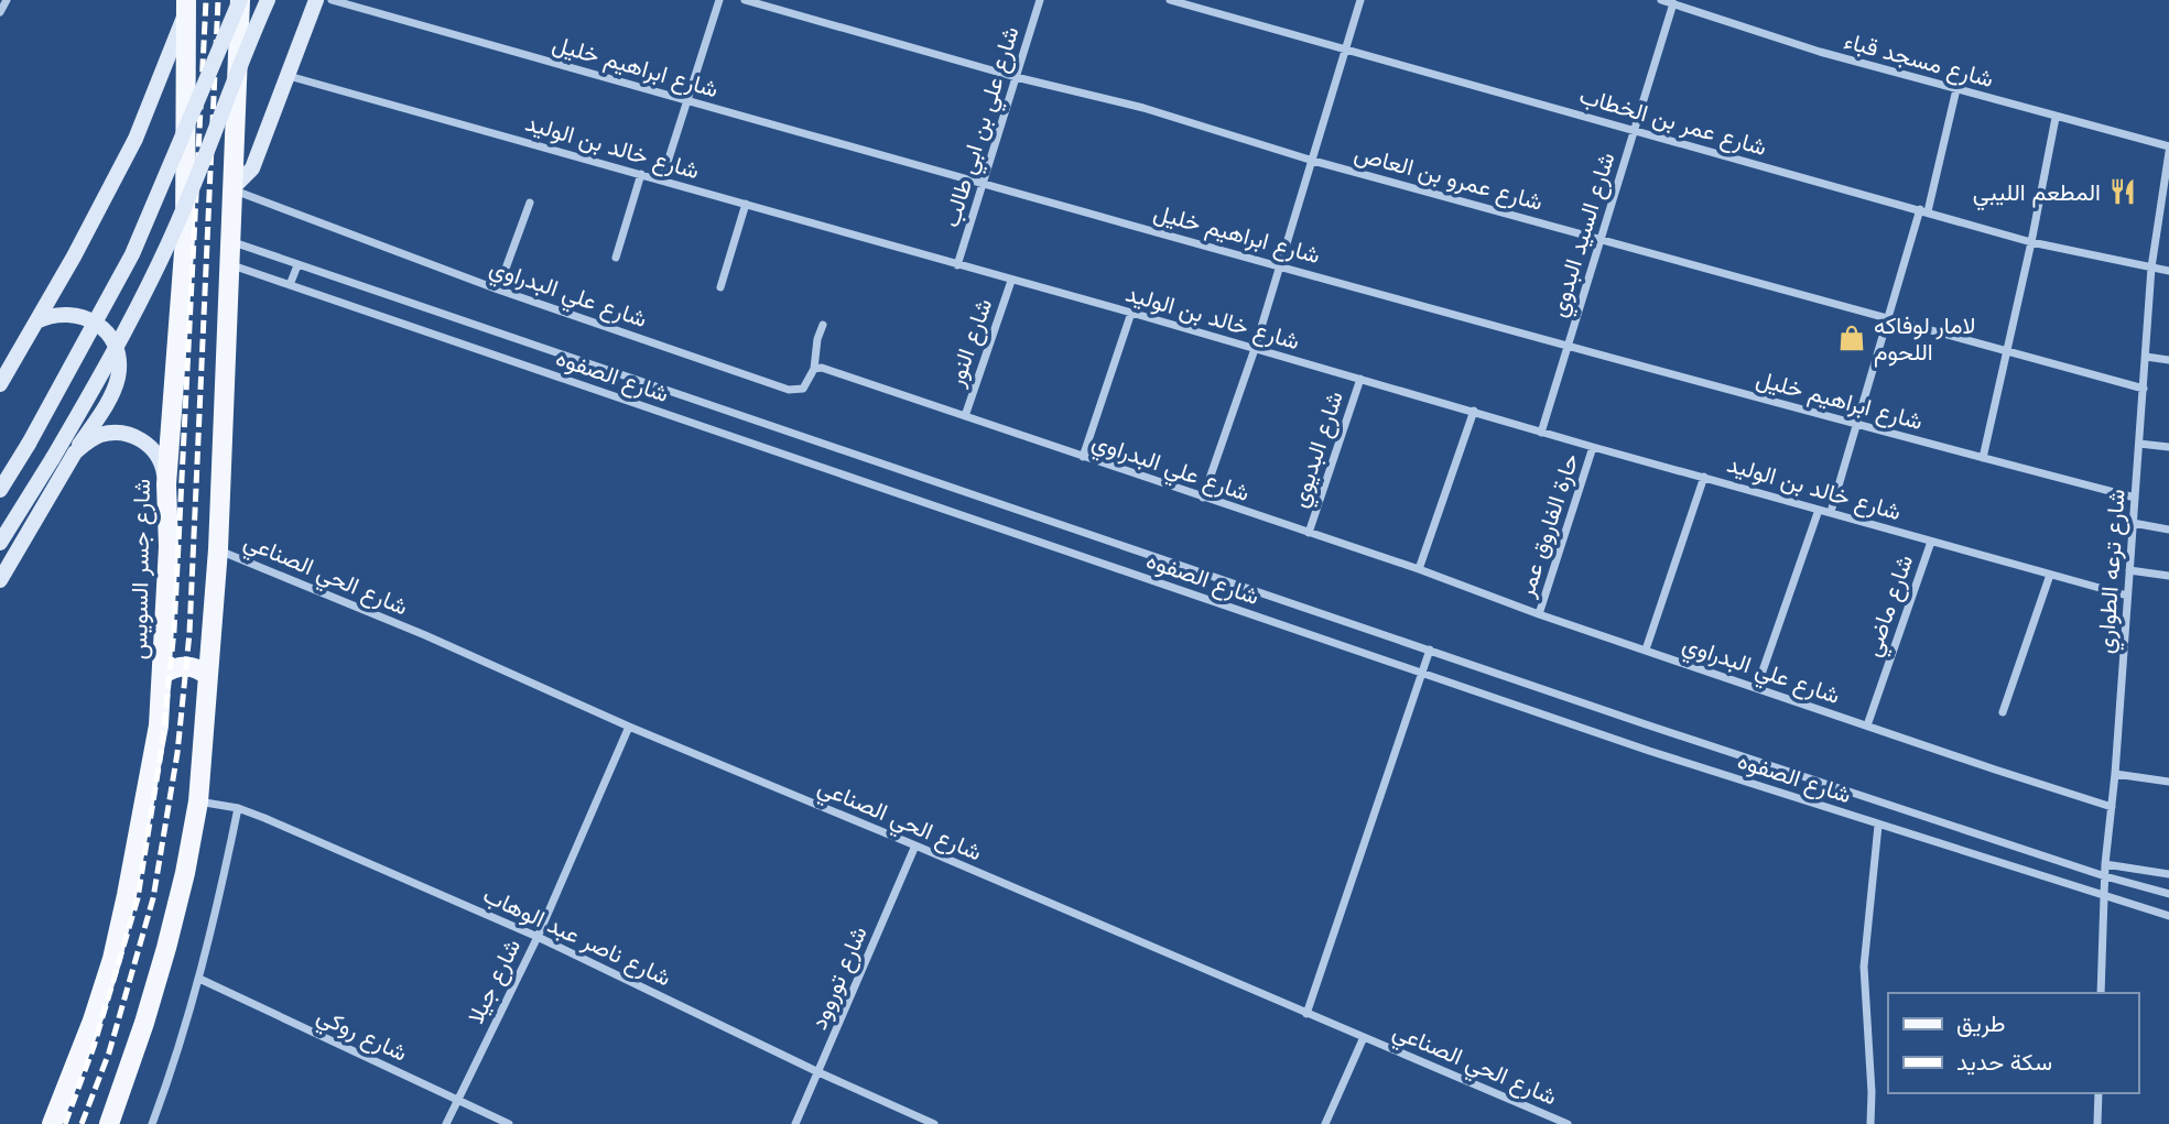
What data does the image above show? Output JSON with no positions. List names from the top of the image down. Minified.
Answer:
{"streets":{"main road":["شارع جسر السويس"],"street":["شارع مسجد قباء","شارع ابراهيم خليل","شارع عمر بن الخطاب","شارع علي بن ابي طالب","شارع خالد بن الوليد","شارع عمرو بن العاص","شارع السيد البدوي","شارع علي البدراوي","شارع النور","شارع الصفوه","شارع البديوي","حارة الفاروق عمر","شارع ترعه الطواري","شارع الحي الصناعي","شارع ماضي","شارع ناصر عبد الوهاب","شارع توروود","شارع جيلا","شارع روكي"]},"crossings":[["شارع مسجد قباء","شارع السيد البدوي"],["شارع ابراهيم خليل","شارع علي بن ابي طالب"],["شارع ابراهيم خليل","شارع السيد البدوي"],["شارع ابراهيم خليل","شارع ترعه الطواري"],["شارع عمر بن الخطاب","شارع السيد البدوي"],["شارع عمر بن الخطاب","شارع ترعه الطواري"],["شارع علي بن ابي طالب","شارع خالد بن الوليد"],["شارع علي بن ابي طالب","شارع عمرو بن العاص"],["شارع خالد بن الوليد","شارع السيد البدوي"],["شارع خالد بن الوليد","شارع النور"],["شارع خالد بن الوليد","شارع البديوي"],["شارع خالد بن الوليد","حارة الفاروق عمر"],["شارع خالد بن الوليد","شارع ترعه الطواري"],["شارع خالد بن الوليد","شارع ماضي"],["شارع عمرو بن العاص","شارع السيد البدوي"],["شارع عمرو بن العاص","شارع ترعه الطواري"],["شارع علي البدراوي","شارع النور"],["شارع علي البدراوي","شارع البديوي"],["شارع علي البدراوي","حارة الفاروق عمر"],["شارع علي البدراوي","شارع ترعه الطواري"],["شارع علي البدراوي","شارع ماضي"],["شارع الصفوه","شارع ترعه الطواري"],["شارع الحي الصناعي","شارع توروود"],["شارع الحي الصناعي","شارع جيلا"],["شارع ناصر عبد الوهاب","شارع توروود"],["شارع ناصر عبد الوهاب","شارع جيلا"],["شارع جيلا","شارع روكي"]],"places":{"restaurant":["المطعم الليبي"],"shop":["لامار لوفاكه اللحوم"]},"legend":["طريق","سكة حديد"]}
